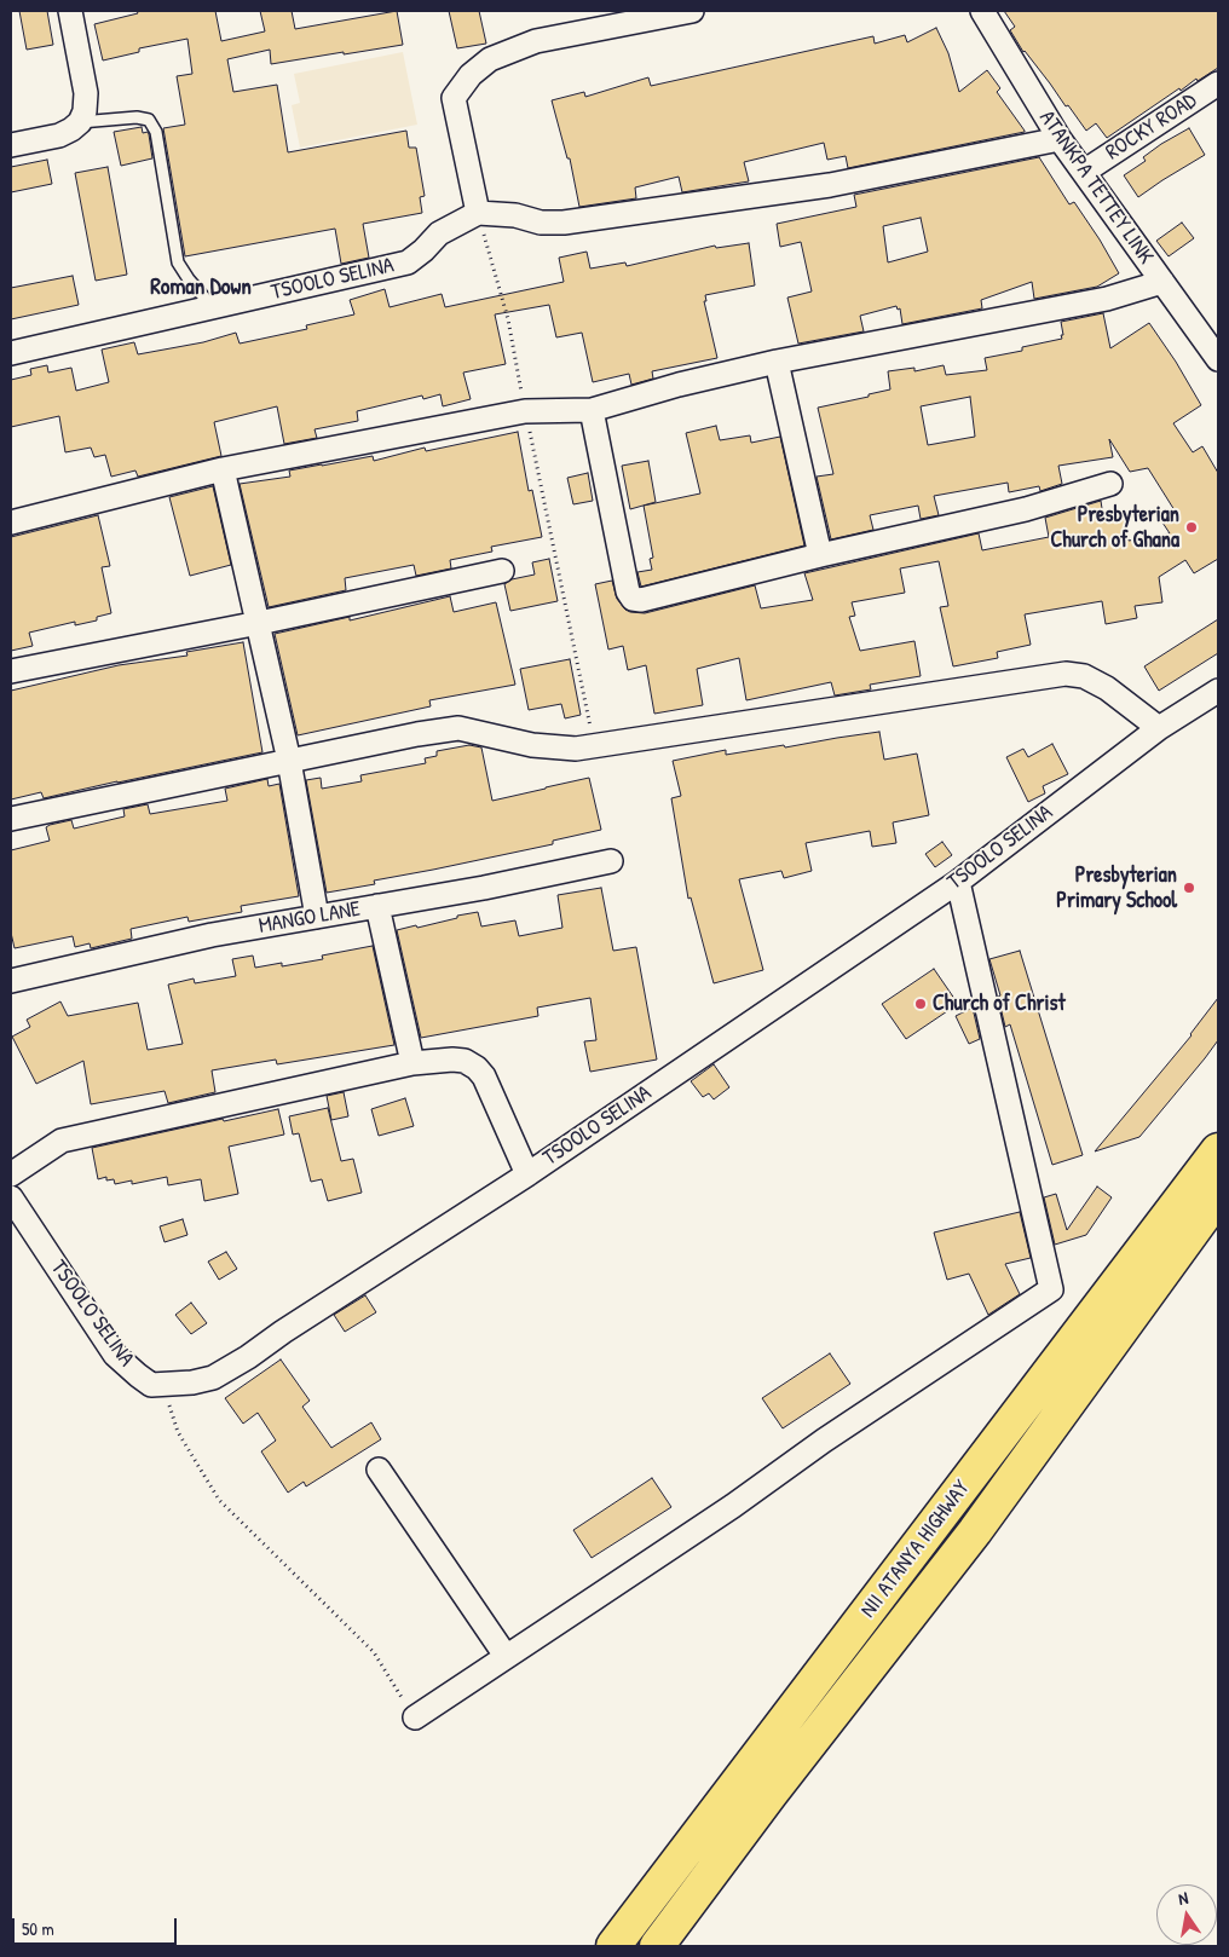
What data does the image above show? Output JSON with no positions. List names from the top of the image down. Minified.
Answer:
{"streets":{"main road":["NII ATANYA HIGHWAY"],"street":["ROCKY ROAD","ATANKPA TETTEY LINK","TSOOLO SELINA","MANGO LANE"]},"crossings":[["ROCKY ROAD","ATANKPA TETTEY LINK"]],"districts":["Roman Down"],"places":["Presbyterian Church of Ghana","Presbyterian Primary School","Church of Christ"],"scale_bar":"50 m","north":"top"}
